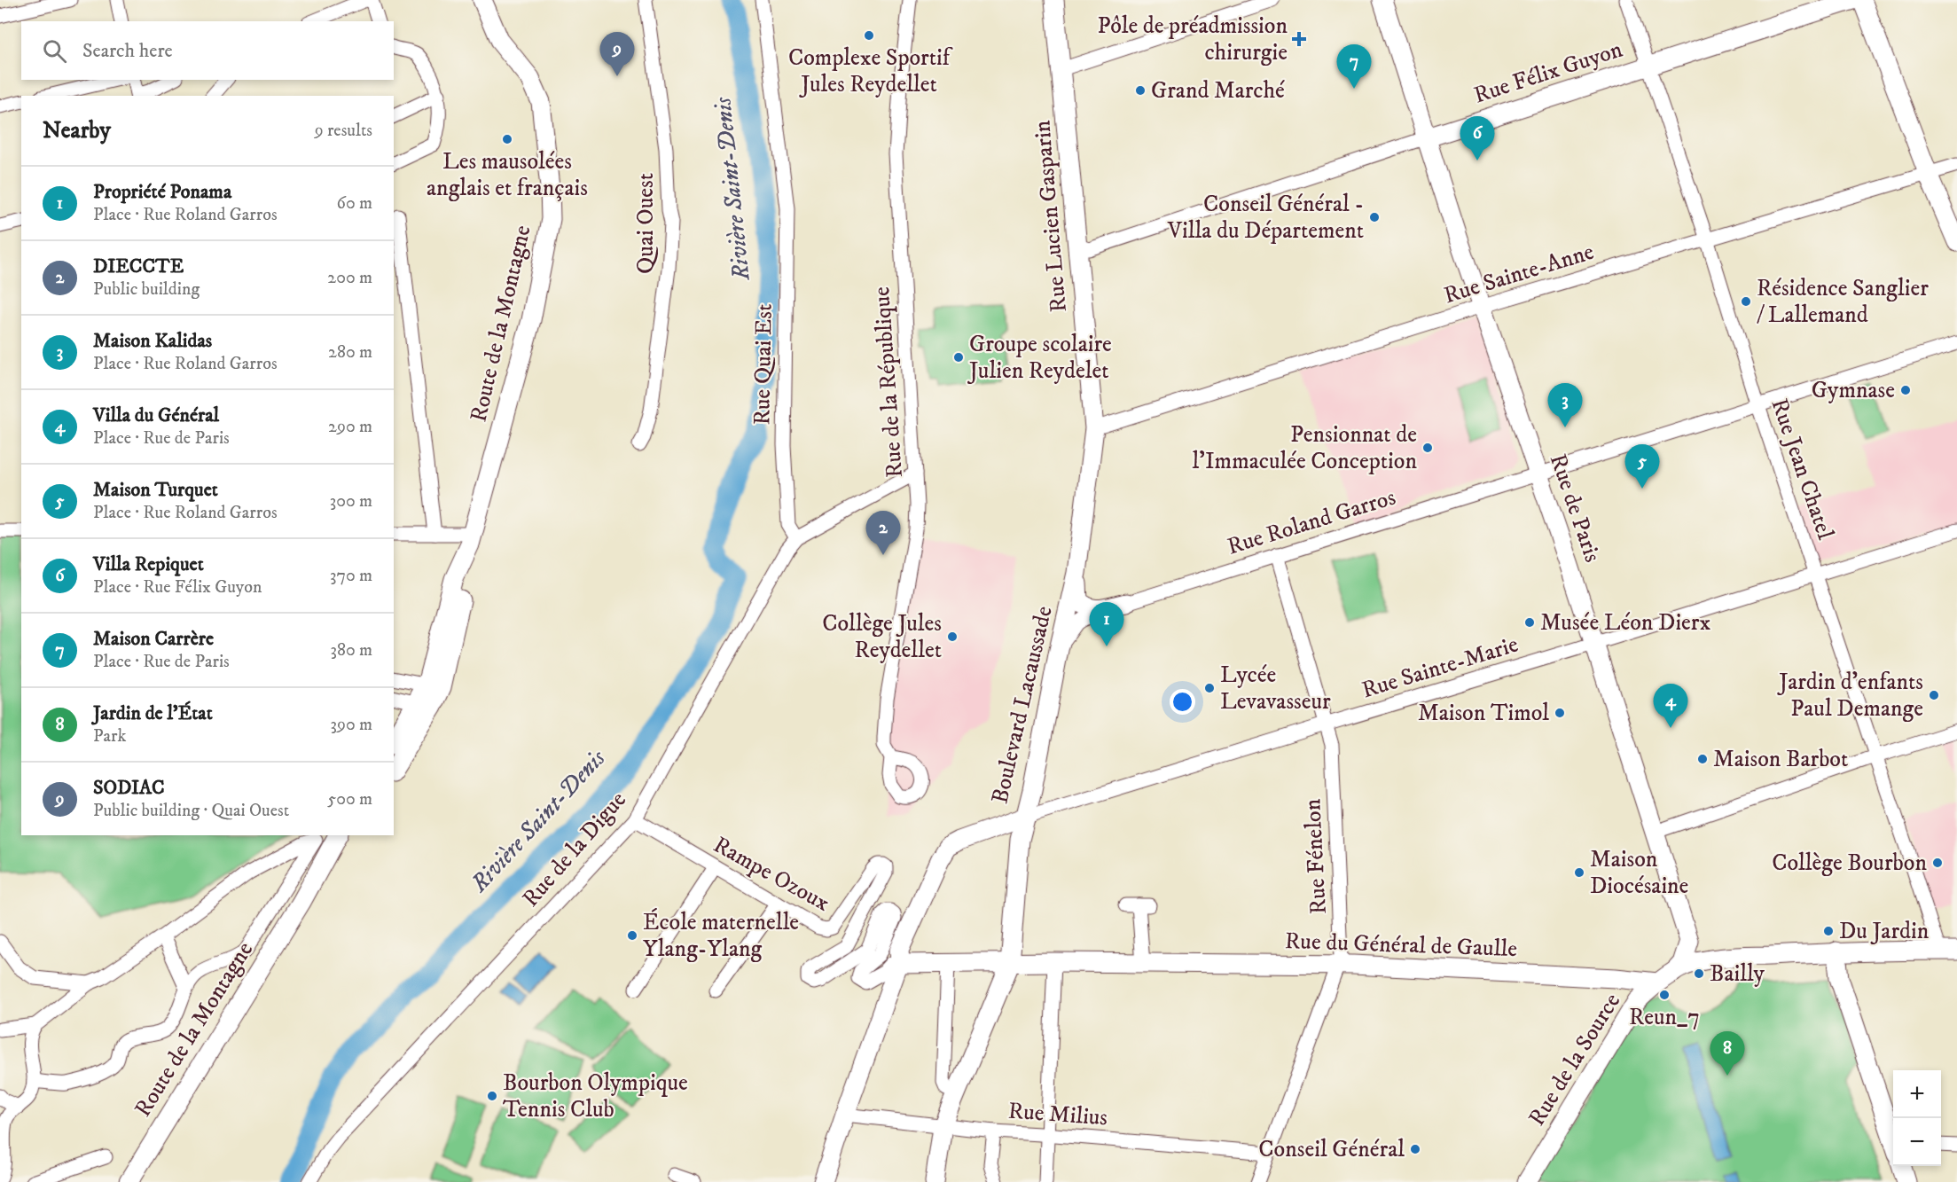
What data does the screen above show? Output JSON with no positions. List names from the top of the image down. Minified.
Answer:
{"streets":{"street":["Rue Félix Guyon","Rue Lucien Gasparin","Quai Ouest","Rue Sainte-Anne","Route de la Montagne","Rue Quai Est","Rue de la République","Rue Jean Chatel","Rue de Paris","Rue Roland Garros","Rue Sainte-Marie","Boulevard Lacaussade","Rue de la Digue","Rue Fénelon","Rampe Ozoux","Rue du Général de Gaulle","Rue de la Source","Rue Milius"]},"crossings":[["Rue Félix Guyon","Rue Lucien Gasparin"],["Rue Félix Guyon","Rue Jean Chatel"],["Rue Félix Guyon","Rue de Paris"],["Rue Lucien Gasparin","Rue Sainte-Anne"],["Rue Lucien Gasparin","Boulevard Lacaussade"],["Rue Sainte-Anne","Rue Jean Chatel"],["Rue Sainte-Anne","Rue de Paris"],["Rue Sainte-Anne","Boulevard Lacaussade"],["Rue Quai Est","Rue de la Digue"],["Rue de la République","Rue de la Digue"],["Rue Jean Chatel","Rue Roland Garros"],["Rue Jean Chatel","Rue Sainte-Marie"],["Rue de Paris","Rue Roland Garros"],["Rue de Paris","Rue Sainte-Marie"],["Rue Roland Garros","Boulevard Lacaussade"],["Rue Roland Garros","Rue Fénelon"],["Rue Sainte-Marie","Boulevard Lacaussade"],["Rue Sainte-Marie","Rue Fénelon"],["Boulevard Lacaussade","Rampe Ozoux"],["Boulevard Lacaussade","Rue du Général de Gaulle"],["Boulevard Lacaussade","Rue Milius"],["Rue de la Digue","Rampe Ozoux"],["Rue Fénelon","Rue du Général de Gaulle"],["Rue Fénelon","Rue Milius"],["Rampe Ozoux","Rue du Général de Gaulle"],["Rue du Général de Gaulle","Rue de la Source"]],"water":["Rivière Saint-Denis"],"places":{"other":["Complexe Sportif Jules Reydellet","Grand Marché","Les mausolées anglais et français","Conseil Général - Villa du Département","Résidence Sanglier / Lallemand","Groupe scolaire Julien Reydelet","Gymnase","Pensionnat de l'Immaculée Conception","Musée Léon Dierx","Collège Jules Reydellet","Lycée Levavasseur","Jardin d'enfants Paul Demange","Maison Timol","Maison Barbot","Collège Bourbon","Maison Diocésaine","Du Jardin","École maternelle Ylang-Ylang","Bailly","Reun_7","Bourbon Olympique Tennis Club","Conseil Général"],"health":["Pôle de préadmission chirurgie"]},"page":{"search":"Search here","pins":["9","7","6","3","5","2","1","4","8"],"heading":["Nearby","9 results"],"list":[{"mark":"1","name":"Propriété Ponama","note":"Place · Rue Roland Garros","value":"60 m"},{"mark":"2","name":"DIECCTE","note":"Public building","value":"200 m"},{"mark":"3","name":"Maison Kalidas","note":"Place · Rue Roland Garros","value":"280 m"},{"mark":"4","name":"Villa du Général","note":"Place · Rue de Paris","value":"290 m"},{"mark":"5","name":"Maison Turquet","note":"Place · Rue Roland Garros","value":"300 m"},{"mark":"6","name":"Villa Repiquet","note":"Place · Rue Félix Guyon","value":"370 m"},{"mark":"7","name":"Maison Carrère","note":"Place · Rue de Paris","value":"380 m"},{"mark":"8","name":"Jardin de l'État","note":"Park","value":"390 m"},{"mark":"9","name":"SODIAC","note":"Public building · Quai Ouest","value":"500 m"}],"map_buttons":["+","−"]}}
